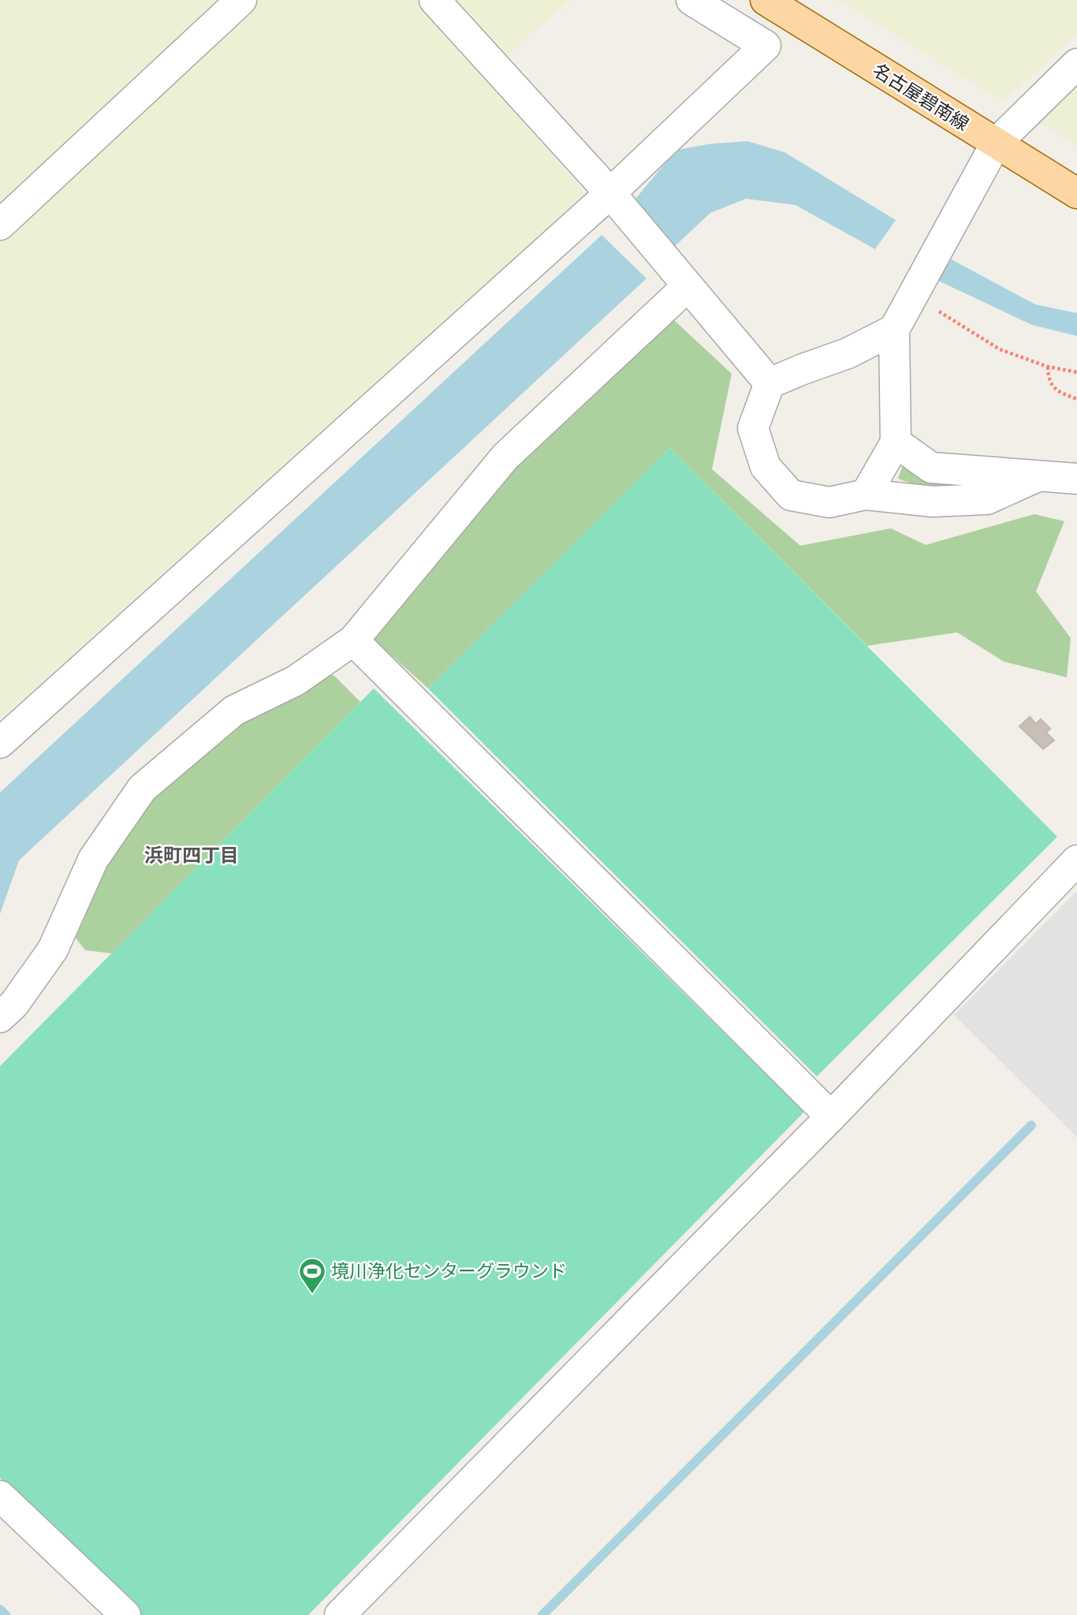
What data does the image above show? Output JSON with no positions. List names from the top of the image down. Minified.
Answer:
{"streets":{"main road":["名古屋碧南線"]},"districts":["浜町四丁目"],"places":{"sports":["境川浄化センターグラウンド"]}}
